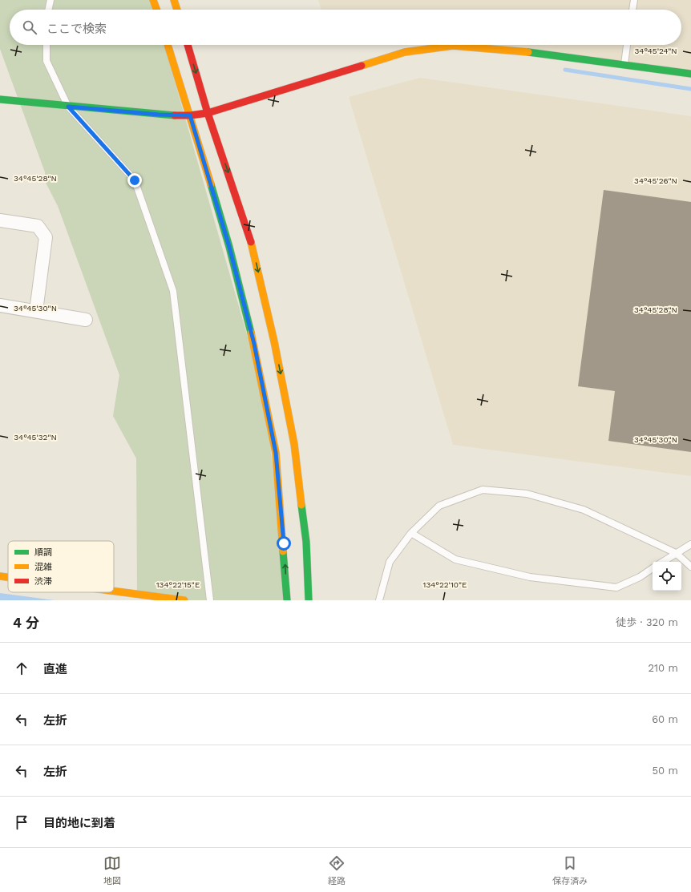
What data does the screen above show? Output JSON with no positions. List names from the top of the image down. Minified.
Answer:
{"legend":["順調","混雑","渋滞"],"page":{"search":"ここで検索","heading":["4 分","徒歩 · 320 m"],"list":[["直進","210 m"],["左折","60 m"],["左折","50 m"],"目的地に到着"],"nav":["地図","経路","保存済み"]},"coordinates":["34°45'24\"N","34°45'28\"N","34°45'26\"N","34°45'30\"N","34°45'32\"N","134°22'15\"E","134°22'10\"E"]}
